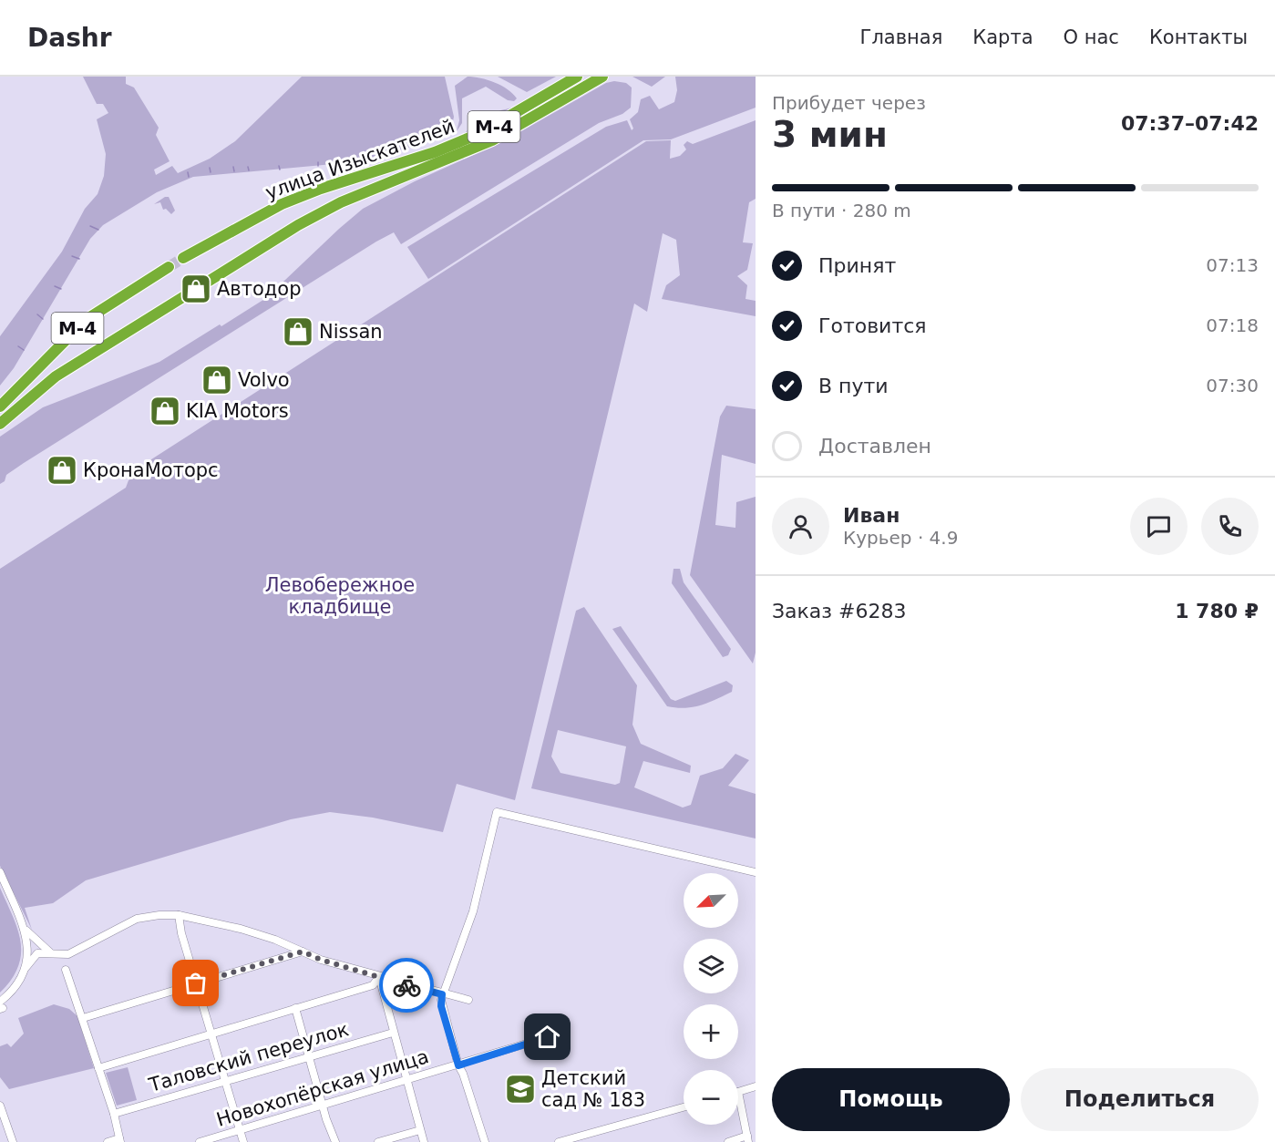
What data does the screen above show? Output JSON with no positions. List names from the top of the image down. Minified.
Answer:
{"streets":{"highway":["М-4","улица Изыскателей"],"street":["Таловский переулок","Новохопёрская улица"]},"parks":["Левобережное кладбище"],"places":{"shop":["Автодор","Nissan","Volvo","KIA Motors","КронаМоторс"],"school or university":["Детский сад № 183"]},"north":"bottom left","page":{"header":"Dashr","nav":["Главная","Карта","О нас","Контакты"],"heading":["3 мин","Прибудет через","07:37–07:42"],"panel":["Иван","Курьер · 4.9","Заказ #6283","1 780 ₽"],"bar":"В пути · 280 m","list":[["Принят","07:13"],["Готовится","07:18"],["В пути","07:30"],"Доставлен"],"map_buttons":["+","−"],"buttons":["Помощь","Поделиться"]}}
